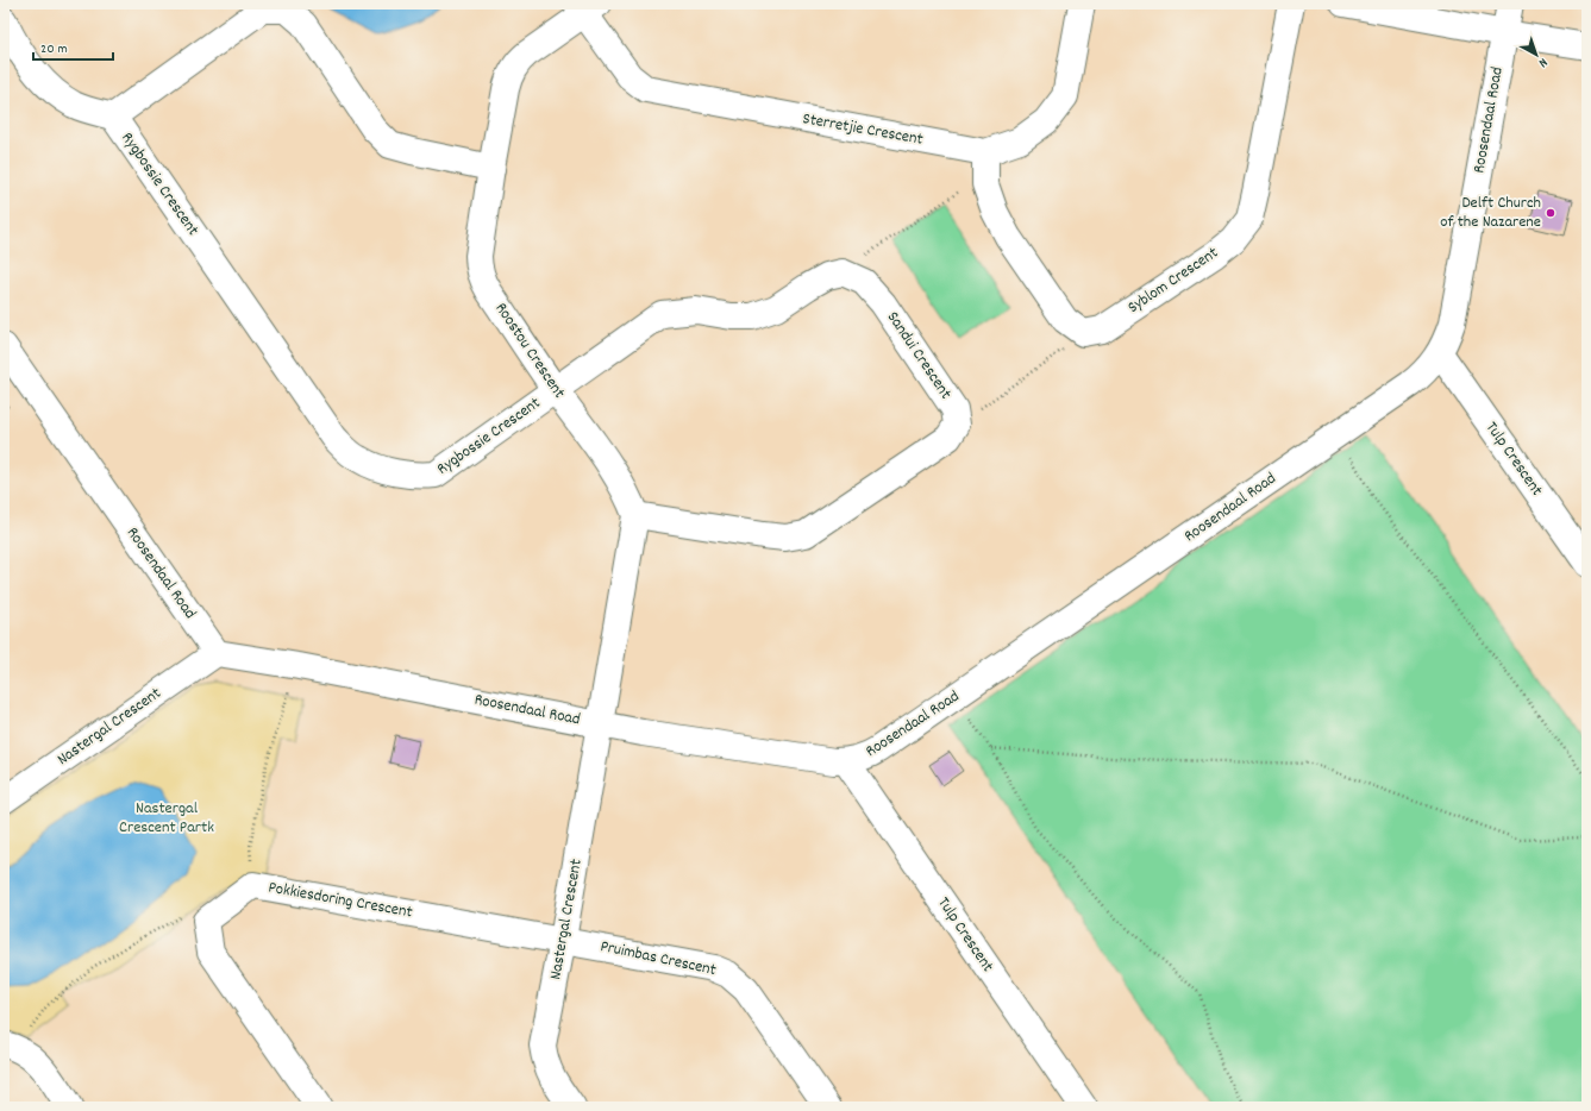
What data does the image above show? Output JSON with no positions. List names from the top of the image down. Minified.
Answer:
{"streets":{"street":["Roosendaal Road","Sterretjie Crescent","Rygbossie Crescent","Syblom Crescent","Roostou Crescent","Sandui Crescent","Tulp Crescent","Nastergal Crescent","Pokkiesdoring Crescent","Pruimbas Crescent"]},"crossings":[["Roosendaal Road","Tulp Crescent"],["Roosendaal Road","Nastergal Crescent"],["Sterretjie Crescent","Roostou Crescent"],["Rygbossie Crescent","Roostou Crescent"],["Nastergal Crescent","Pokkiesdoring Crescent"],["Nastergal Crescent","Pruimbas Crescent"],["Pokkiesdoring Crescent","Pruimbas Crescent"]],"parks":["Nastergal Crescent Partk"],"places":["Delft Church of the Nazarene"],"scale_bar":"20 m","north":"bottom right"}
